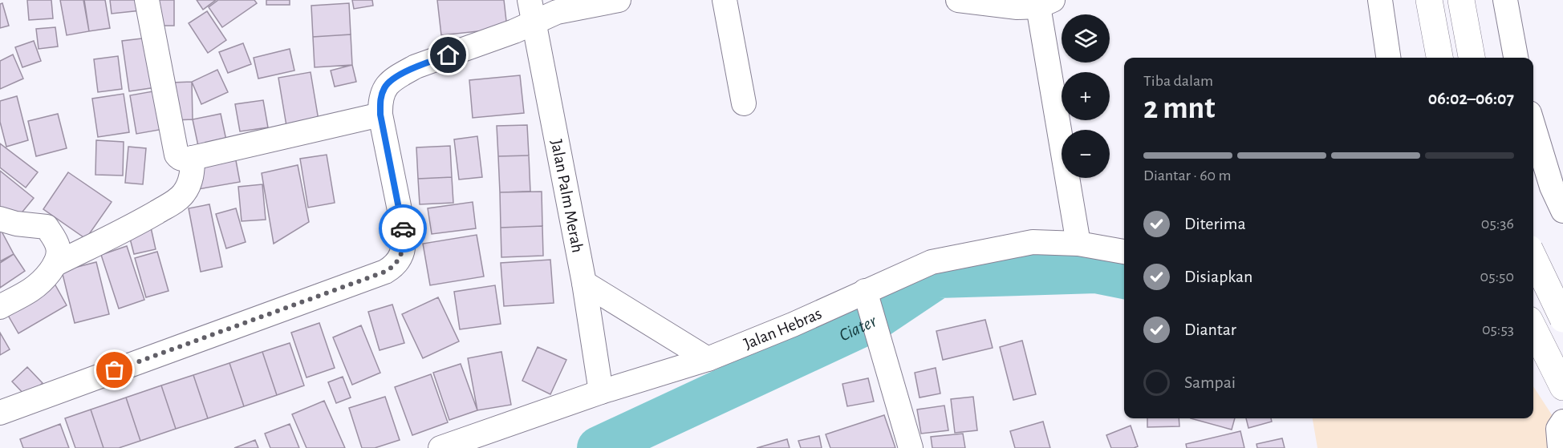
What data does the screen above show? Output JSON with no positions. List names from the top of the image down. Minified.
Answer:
{"streets":{"street":["Jalan Palm Merah","Jalan Hebras"]},"crossings":[["Jalan Palm Merah","Jalan Hebras"]],"water":["Ciater"],"page":{"map_buttons":["+","−"],"heading":["2 mnt","Tiba dalam","06:02–06:07"],"bar":"Diantar · 60 m","list":[["Diterima","05:36"],["Disiapkan","05:50"],["Diantar","05:53"],"Sampai"]}}
